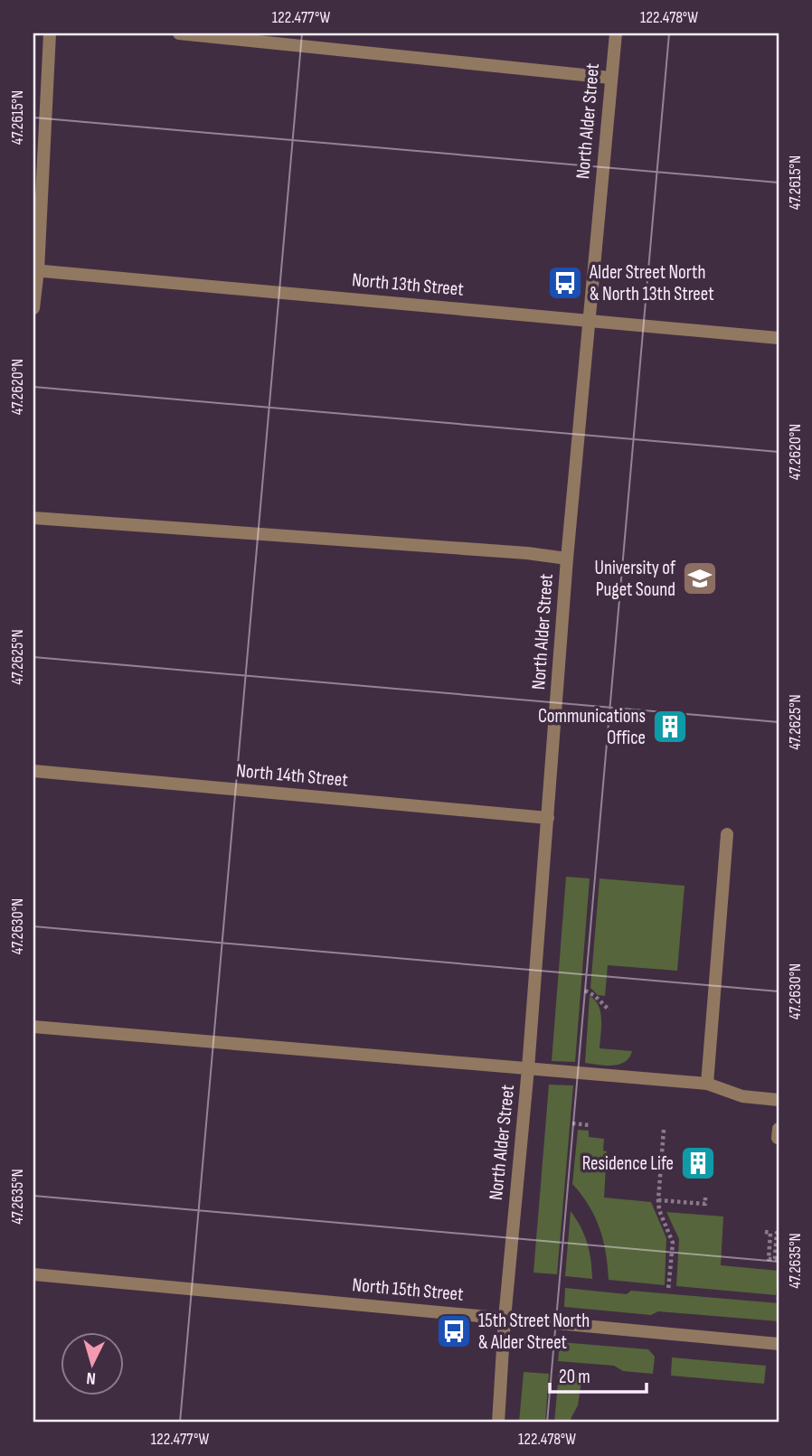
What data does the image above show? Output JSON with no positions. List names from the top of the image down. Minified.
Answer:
{"streets":{"street":["North Alder Street","North 13th Street","North 14th Street","North 15th Street"]},"crossings":[["North Alder Street","North 13th Street"],["North Alder Street","North 14th Street"],["North Alder Street","North 15th Street"]],"places":{"bus stop":["Alder Street North & North 13th Street","15th Street North & Alder Street"],"school or university":["University of Puget Sound"],"building":["Communications Office","Residence Life"]},"scale_bar":"20 m","north":"bottom","coordinates":["122.477°W","122.478°W","47.2615°N","47.2620°N","47.2625°N","47.2630°N","47.2635°N"]}
